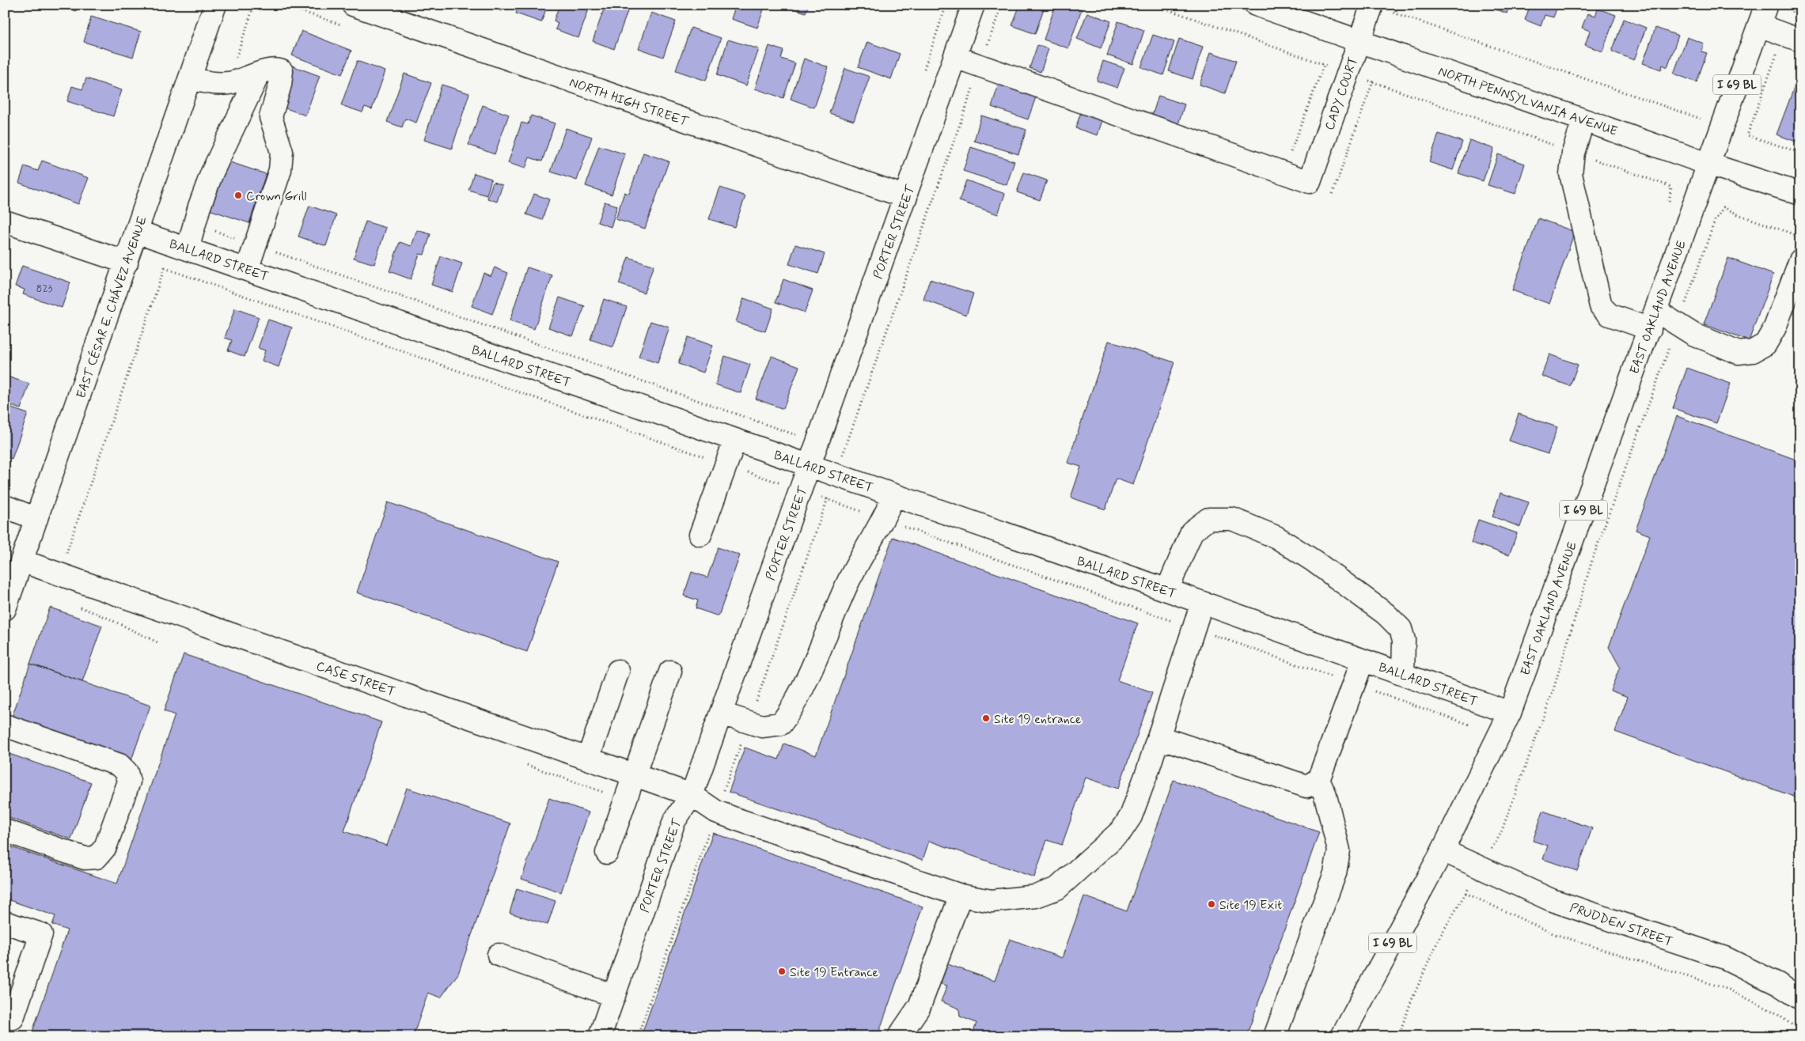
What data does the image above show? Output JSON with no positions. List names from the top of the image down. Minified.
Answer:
{"streets":{"street":["I 69 BL","CADY COURT","NORTH PENNSYLVANIA AVENUE","NORTH HIGH STREET","PORTER STREET","BALLARD STREET","EAST CÉSAR E. CHÁVEZ AVENUE","EAST OAKLAND AVENUE","CASE STREET","PRUDDEN STREET"]},"crossings":[["CADY COURT","NORTH PENNSYLVANIA AVENUE"],["NORTH PENNSYLVANIA AVENUE","EAST OAKLAND AVENUE"],["NORTH HIGH STREET","PORTER STREET"],["PORTER STREET","BALLARD STREET"],["PORTER STREET","CASE STREET"],["BALLARD STREET","EAST CÉSAR E. CHÁVEZ AVENUE"],["BALLARD STREET","EAST OAKLAND AVENUE"],["BALLARD STREET","CASE STREET"],["EAST CÉSAR E. CHÁVEZ AVENUE","CASE STREET"],["EAST OAKLAND AVENUE","PRUDDEN STREET"]],"places":["Crown Grill","Site 19 entrance","Site 19 Exit","Site 19 Entrance"],"house_numbers":["823"]}
